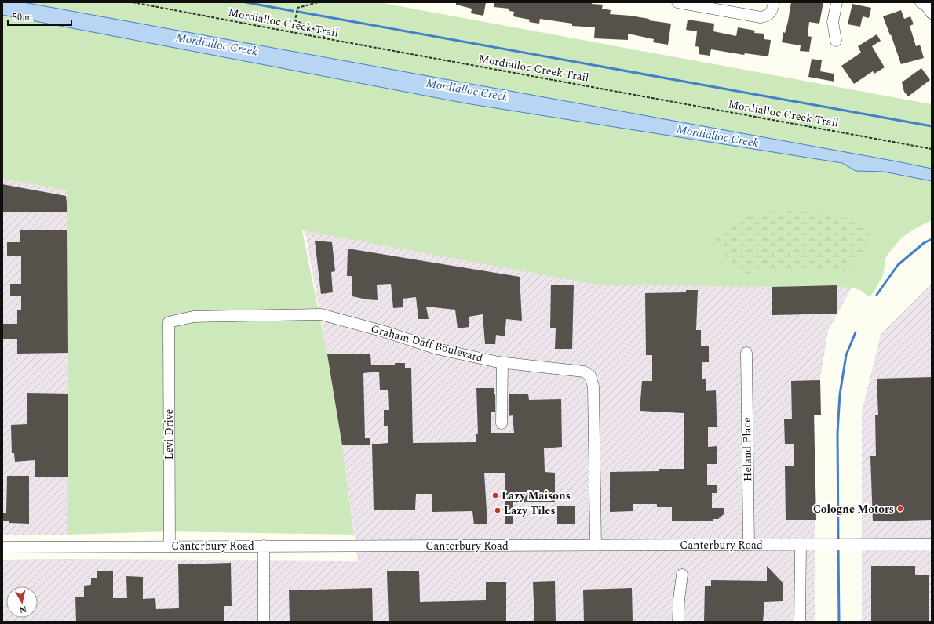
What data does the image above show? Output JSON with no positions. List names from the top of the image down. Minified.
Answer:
{"streets":{"street":["Graham Daff Boulevard","Levi Drive","Heland Place","Canterbury Road"],"path":["Mordialloc Creek Trail"]},"crossings":[["Graham Daff Boulevard","Levi Drive"],["Graham Daff Boulevard","Canterbury Road"],["Levi Drive","Canterbury Road"],["Heland Place","Canterbury Road"]],"water":["Mordialloc Creek"],"places":["Lazy Maisons","Cologne Motors","Lazy Tiles"],"scale_bar":"50 m","north":"bottom"}
